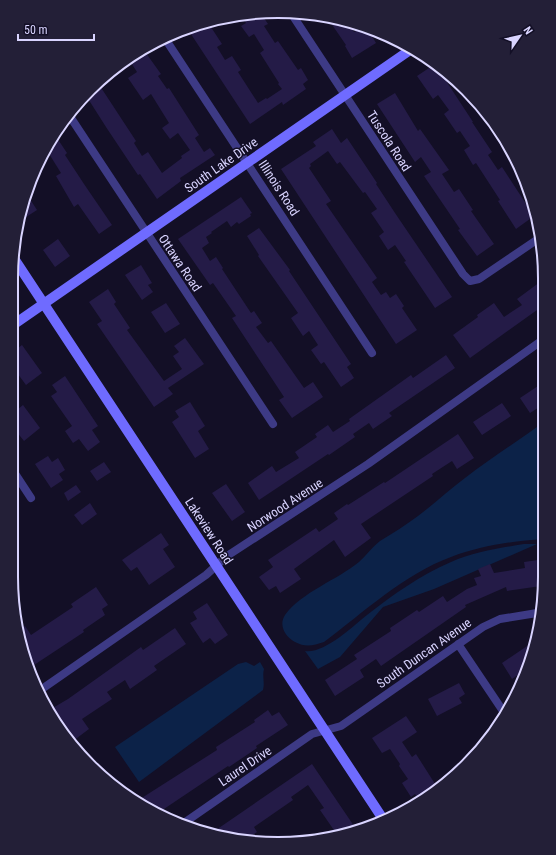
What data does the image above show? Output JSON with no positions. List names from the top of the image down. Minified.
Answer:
{"streets":{"street":["Tuscola Road","South Lake Drive","Illinois Road","Ottawa Road","Norwood Avenue","Lakeview Road","South Duncan Avenue","Laurel Drive"]},"crossings":[["Tuscola Road","South Lake Drive"],["South Lake Drive","Illinois Road"],["South Lake Drive","Ottawa Road"],["South Lake Drive","Lakeview Road"],["Norwood Avenue","Lakeview Road"],["Lakeview Road","South Duncan Avenue"],["Lakeview Road","Laurel Drive"],["South Duncan Avenue","Laurel Drive"]],"scale_bar":"50 m","north":"top right"}
